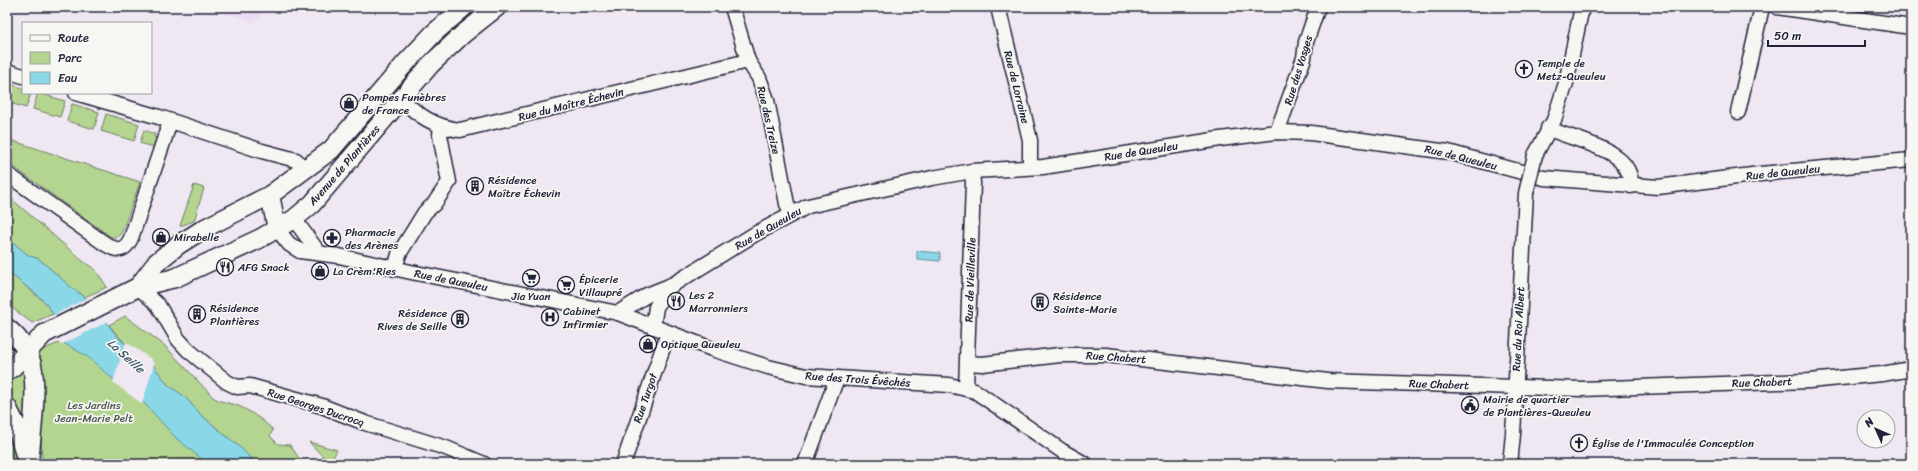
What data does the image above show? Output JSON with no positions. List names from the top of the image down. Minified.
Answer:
{"streets":{"main road":["Avenue de Plantières"],"street":["Rue des Vosges","Rue de Lorraine","Rue du Maître Échevin","Rue des Treize","Rue de Queuleu","Rue de Vieilleville","Rue du Roi Albert","Rue Chabert","Rue des Trois Évêchés","Rue Turgot","Rue Georges Ducrocq"]},"crossings":[["Rue des Vosges","Rue de Queuleu"],["Rue de Lorraine","Rue de Queuleu"],["Rue du Maître Échevin","Rue des Treize"],["Rue du Maître Échevin","Avenue de Plantières"],["Rue des Treize","Rue de Queuleu"],["Rue de Queuleu","Avenue de Plantières"],["Rue de Queuleu","Rue de Vieilleville"],["Rue de Queuleu","Rue des Trois Évêchés"],["Avenue de Plantières","Rue Georges Ducrocq"],["Rue de Vieilleville","Rue Chabert"],["Rue de Vieilleville","Rue des Trois Évêchés"],["Rue du Roi Albert","Rue Chabert"],["Rue des Trois Évêchés","Rue Turgot"]],"water":["La Seille"],"parks":["Les Jardins Jean-Marie Pelt"],"places":{"church":["Temple de Metz-Queuleu","Église de l'Immaculée Conception"],"shop":["Pompes Funèbres de France","Mirabelle","La Crèm'Ries","Optique Queuleu"],"building":["Résidence Maître Échevin","Résidence Sainte-Marie","Résidence Plantières","Résidence Rives de Seille"],"pharmacy":["Pharmacie des Arènes"],"restaurant":["AFG Snack","Les 2 Marronniers"],"supermarket":["Jia Yuan","Épicerie Villaupré"],"hospital":["Cabinet Infirmier"],"public building":["Mairie de quartier de Plantières-Queuleu"]},"legend":["Route","Parc","Eau"],"scale_bar":"50 m","north":"top left"}
